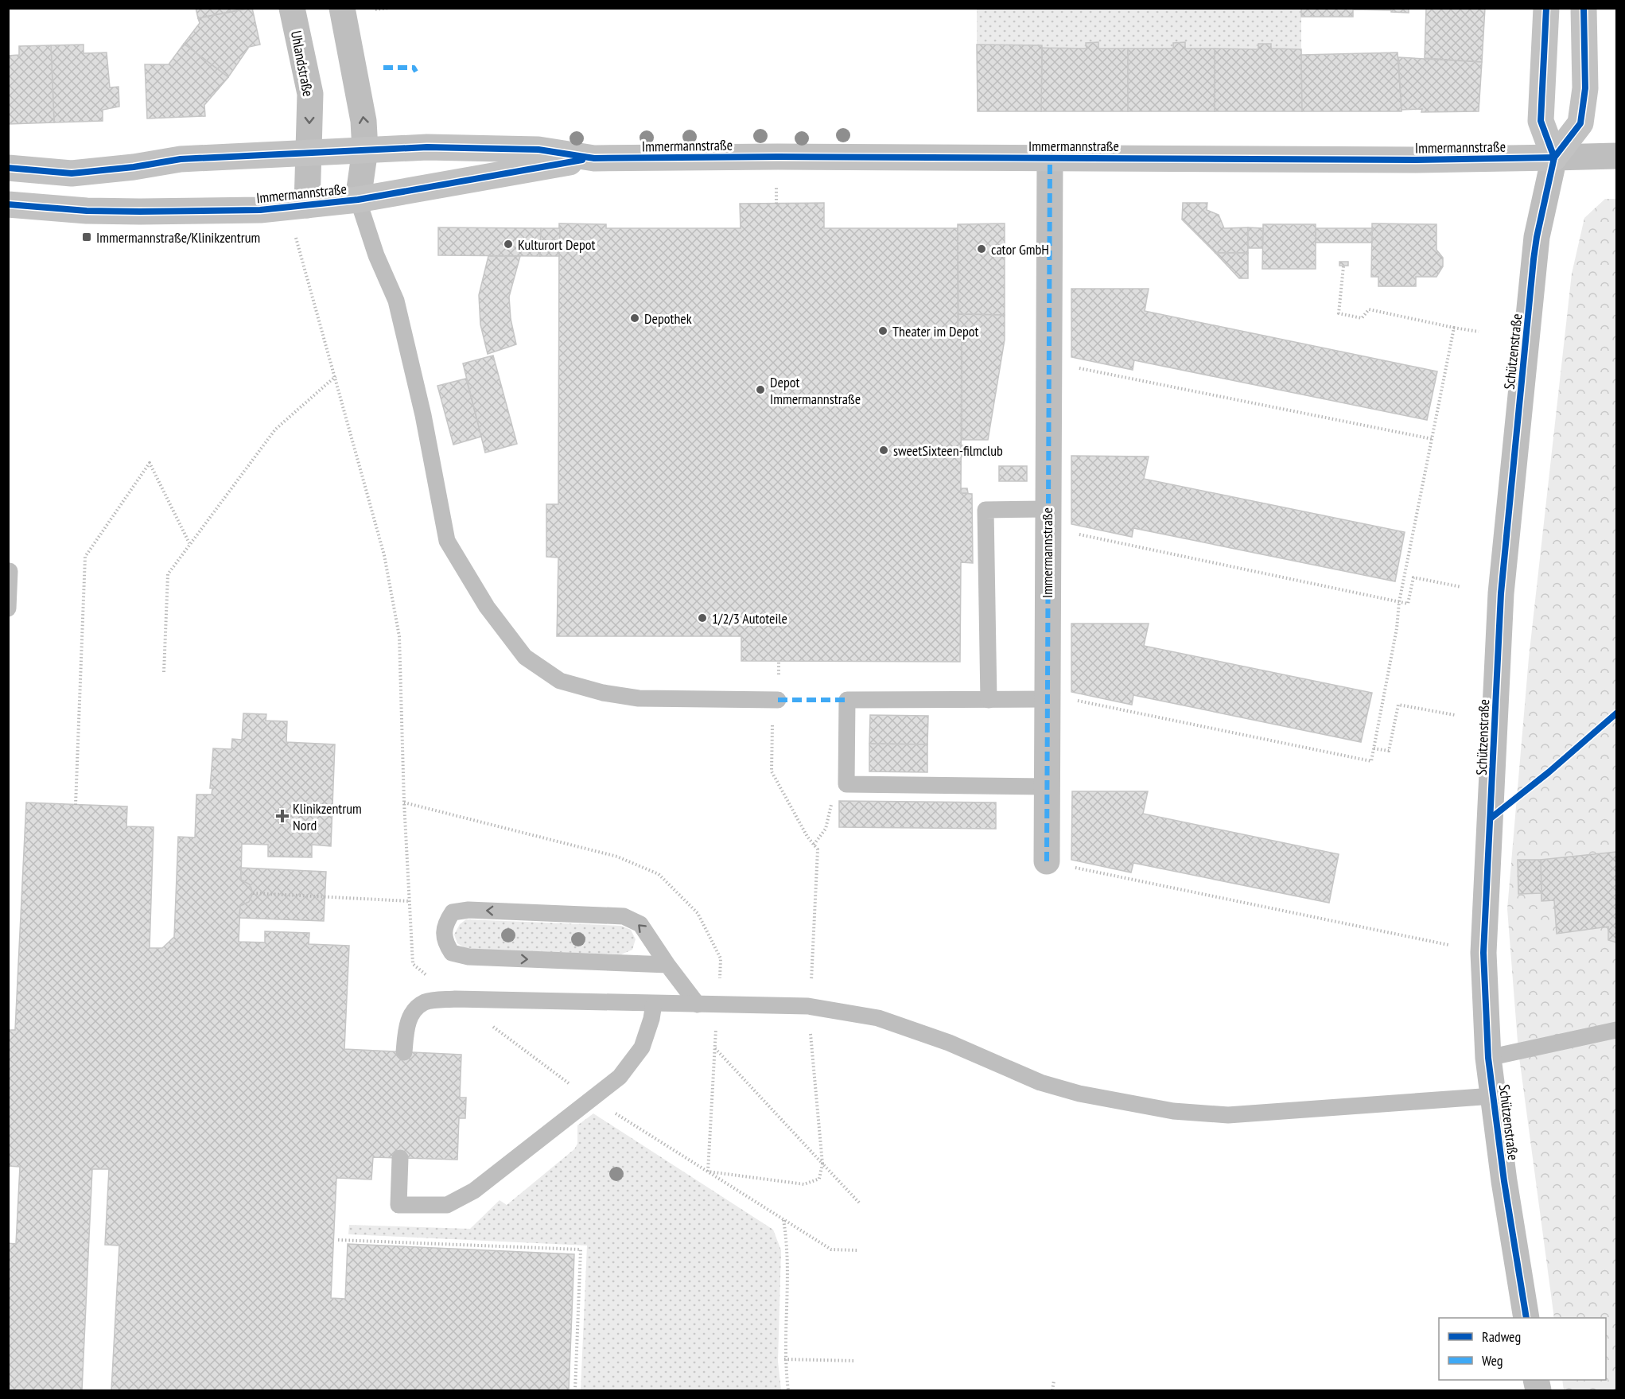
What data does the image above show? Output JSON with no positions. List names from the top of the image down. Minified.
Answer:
{"streets":{"street":["Uhlandstraße","Immermannstraße","Schützenstraße"]},"crossings":[["Uhlandstraße","Immermannstraße"],["Immermannstraße","Schützenstraße"]],"places":{"transit":["Immermannstraße/Klinikzentrum"],"other":["Kulturort Depot","cator GmbH","Depothek","Theater im Depot","Depot Immermannstraße","sweetSixteen-filmclub","1/2/3 Autoteile"],"health":["Klinikzentrum Nord"]},"legend":["Radweg","Weg"]}
